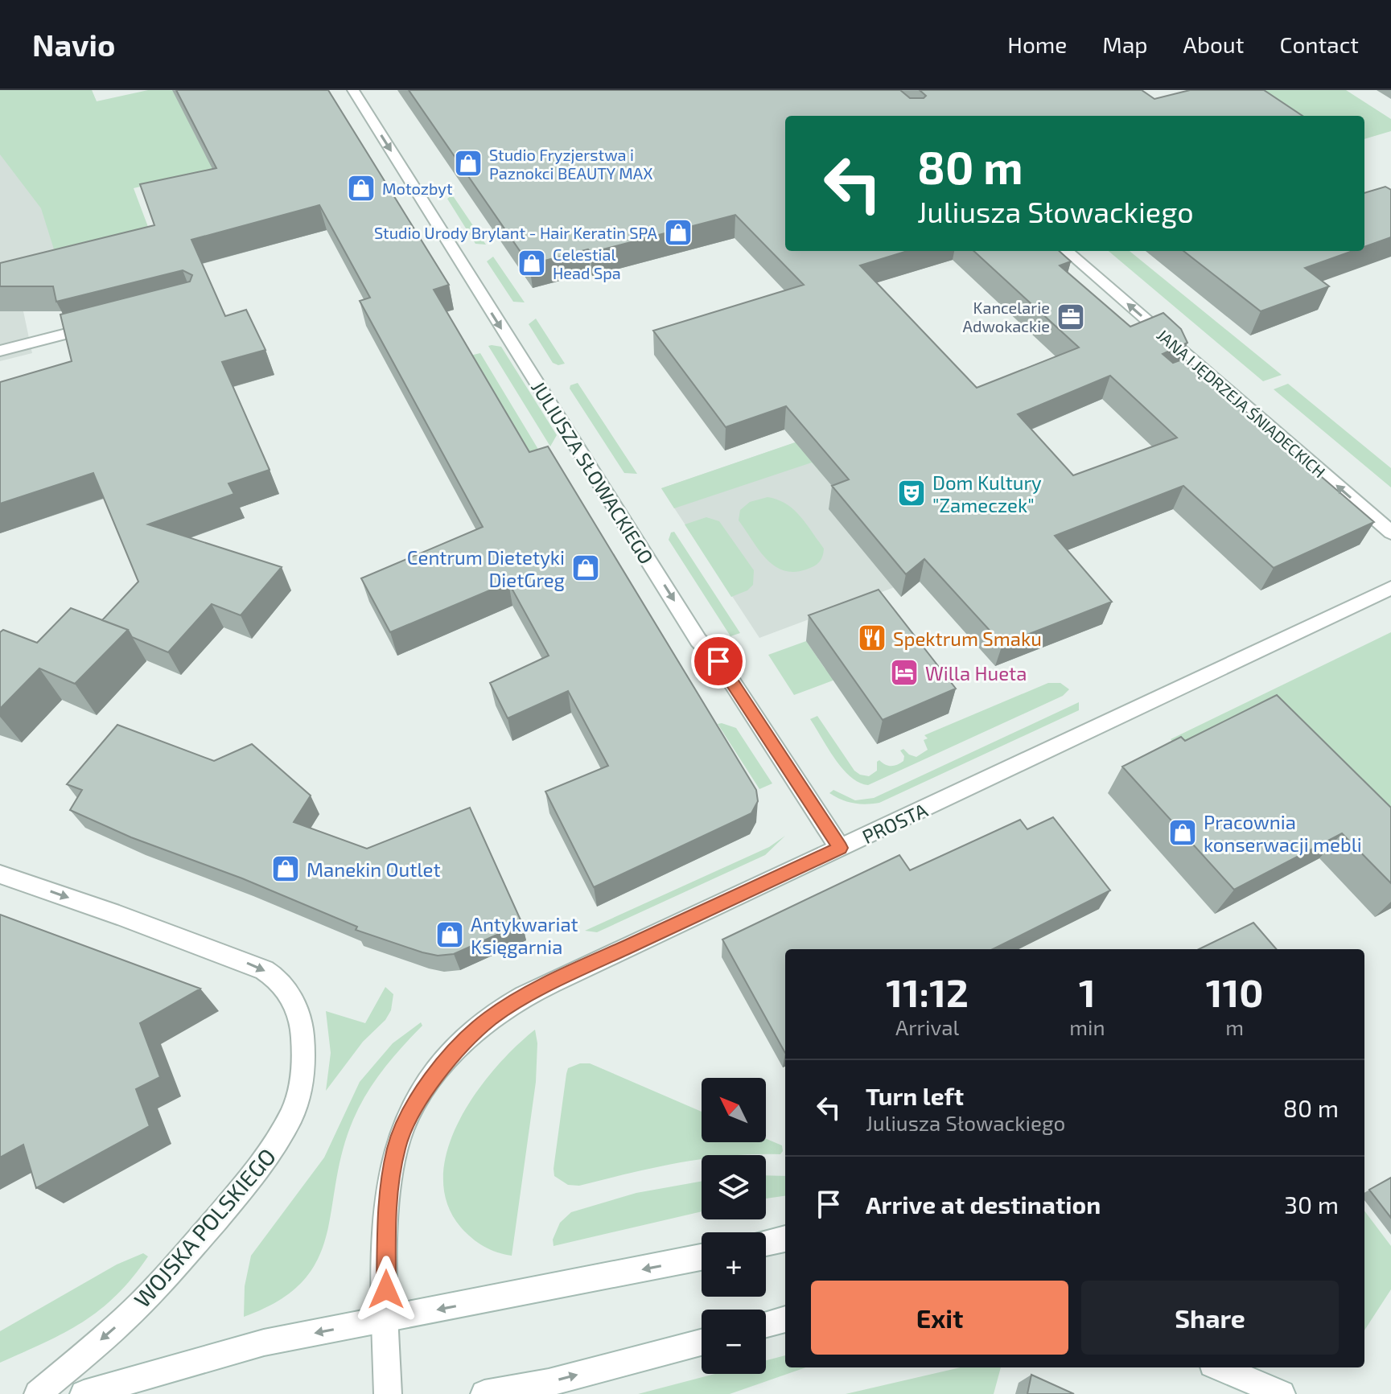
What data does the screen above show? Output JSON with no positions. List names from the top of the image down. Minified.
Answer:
{"streets":{"street":["JANA I JĘDRZEJA ŚNIADECKICH","JULIUSZA SŁOWACKIEGO","PROSTA","WOJSKA POLSKIEGO"]},"crossings":[["JULIUSZA SŁOWACKIEGO","PROSTA"]],"one_way":["JANA I JĘDRZEJA ŚNIADECKICH","JULIUSZA SŁOWACKIEGO"],"places":{"shop":["Studio Fryzjerstwa i Paznokci BEAUTY MAX","Motozbyt","Studio Urody Brylant - Hair Keratin SPA","Celestial Head Spa","Centrum Dietetyki DietGreg","Pracownia konserwacji mebli","Manekin Outlet","Antykwariat Księgarnia"],"office":["Kancelarie Adwokackie"],"theatre":["Dom Kultury \"Zameczek\""],"restaurant":["Spektrum Smaku"],"hotel":["Willa Hueta"]},"north":"top left","page":{"header":"Navio","nav":["Home","Map","About","Contact"],"turn":["80 m","Juliusza Słowackiego"],"eta":["11:12","Arrival","1","min","110","m"],"list":[{"name":"Turn left","note":"Juliusza Słowackiego","value":"80 m"},{"name":"Arrive at destination","value":"30 m"}],"map_buttons":["+","−"],"buttons":["Exit","Share"]}}
